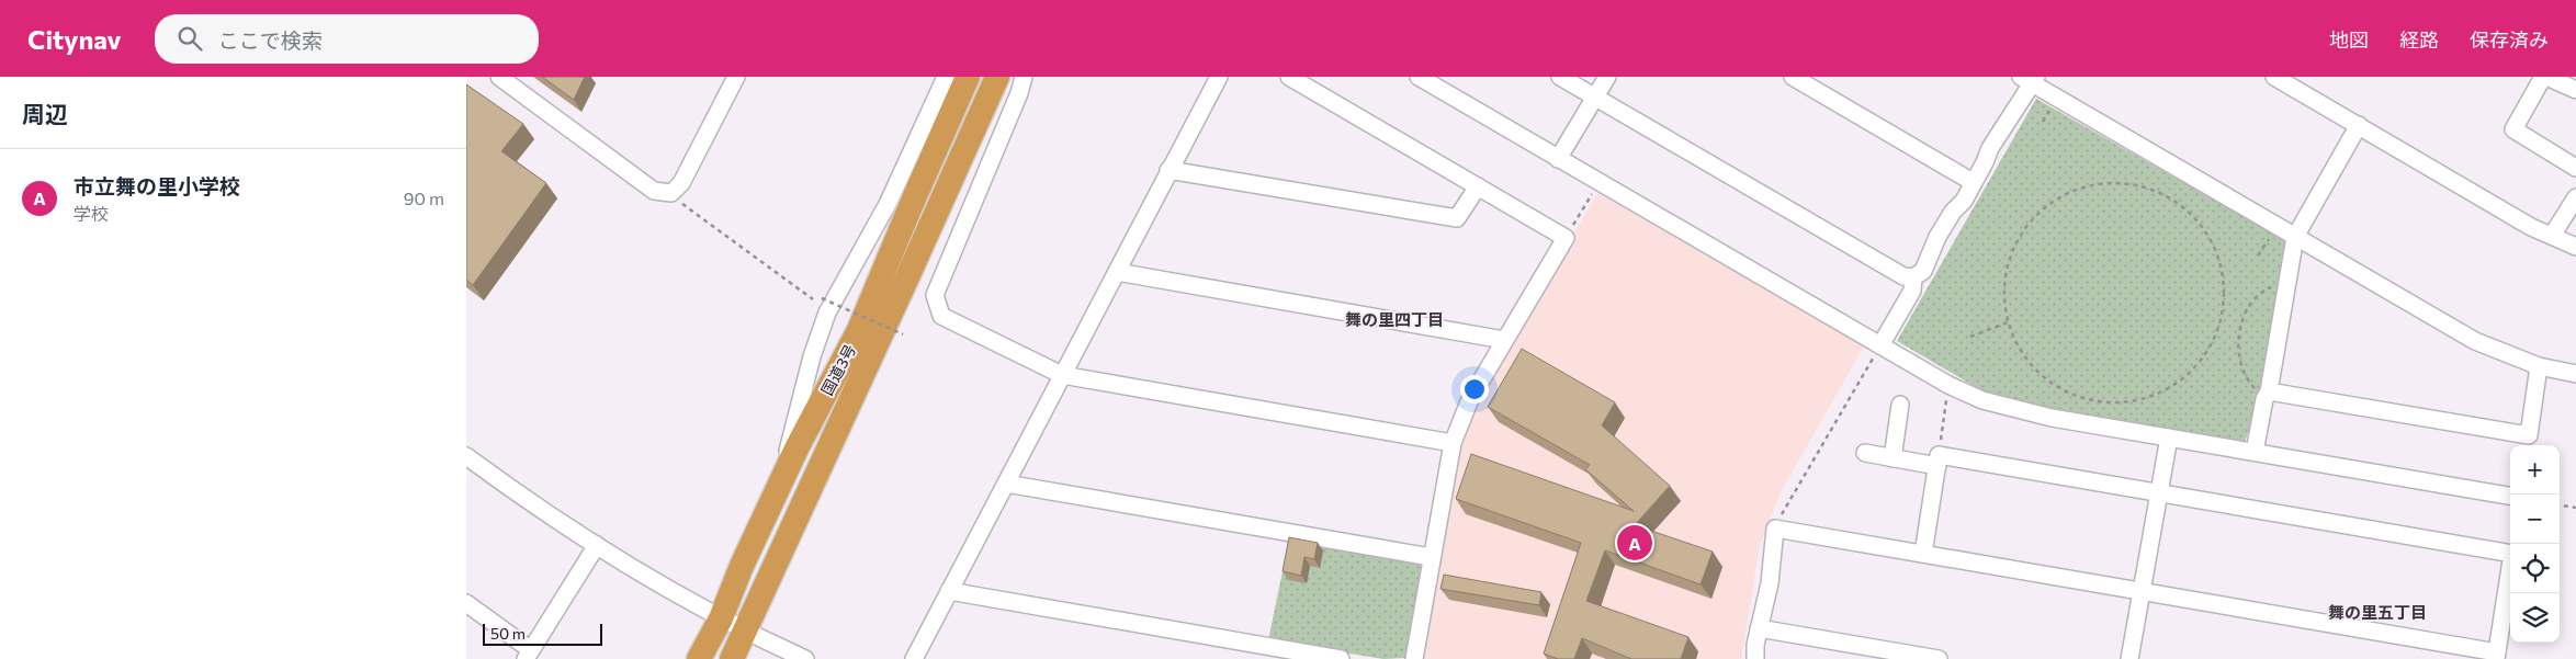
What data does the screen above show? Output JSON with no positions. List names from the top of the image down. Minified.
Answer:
{"streets":{"highway":["国道3号"]},"districts":["舞の里四丁目","舞の里五丁目"],"scale_bar":"50 m","page":{"header":"Citynav","search":"ここで検索","nav":["地図","経路","保存済み"],"heading":"周辺","list":[{"mark":"A","name":"市立舞の里小学校","note":"学校","value":"90 m"}],"map_buttons":["+","−"],"pins":"A","scale":"50 m"}}
